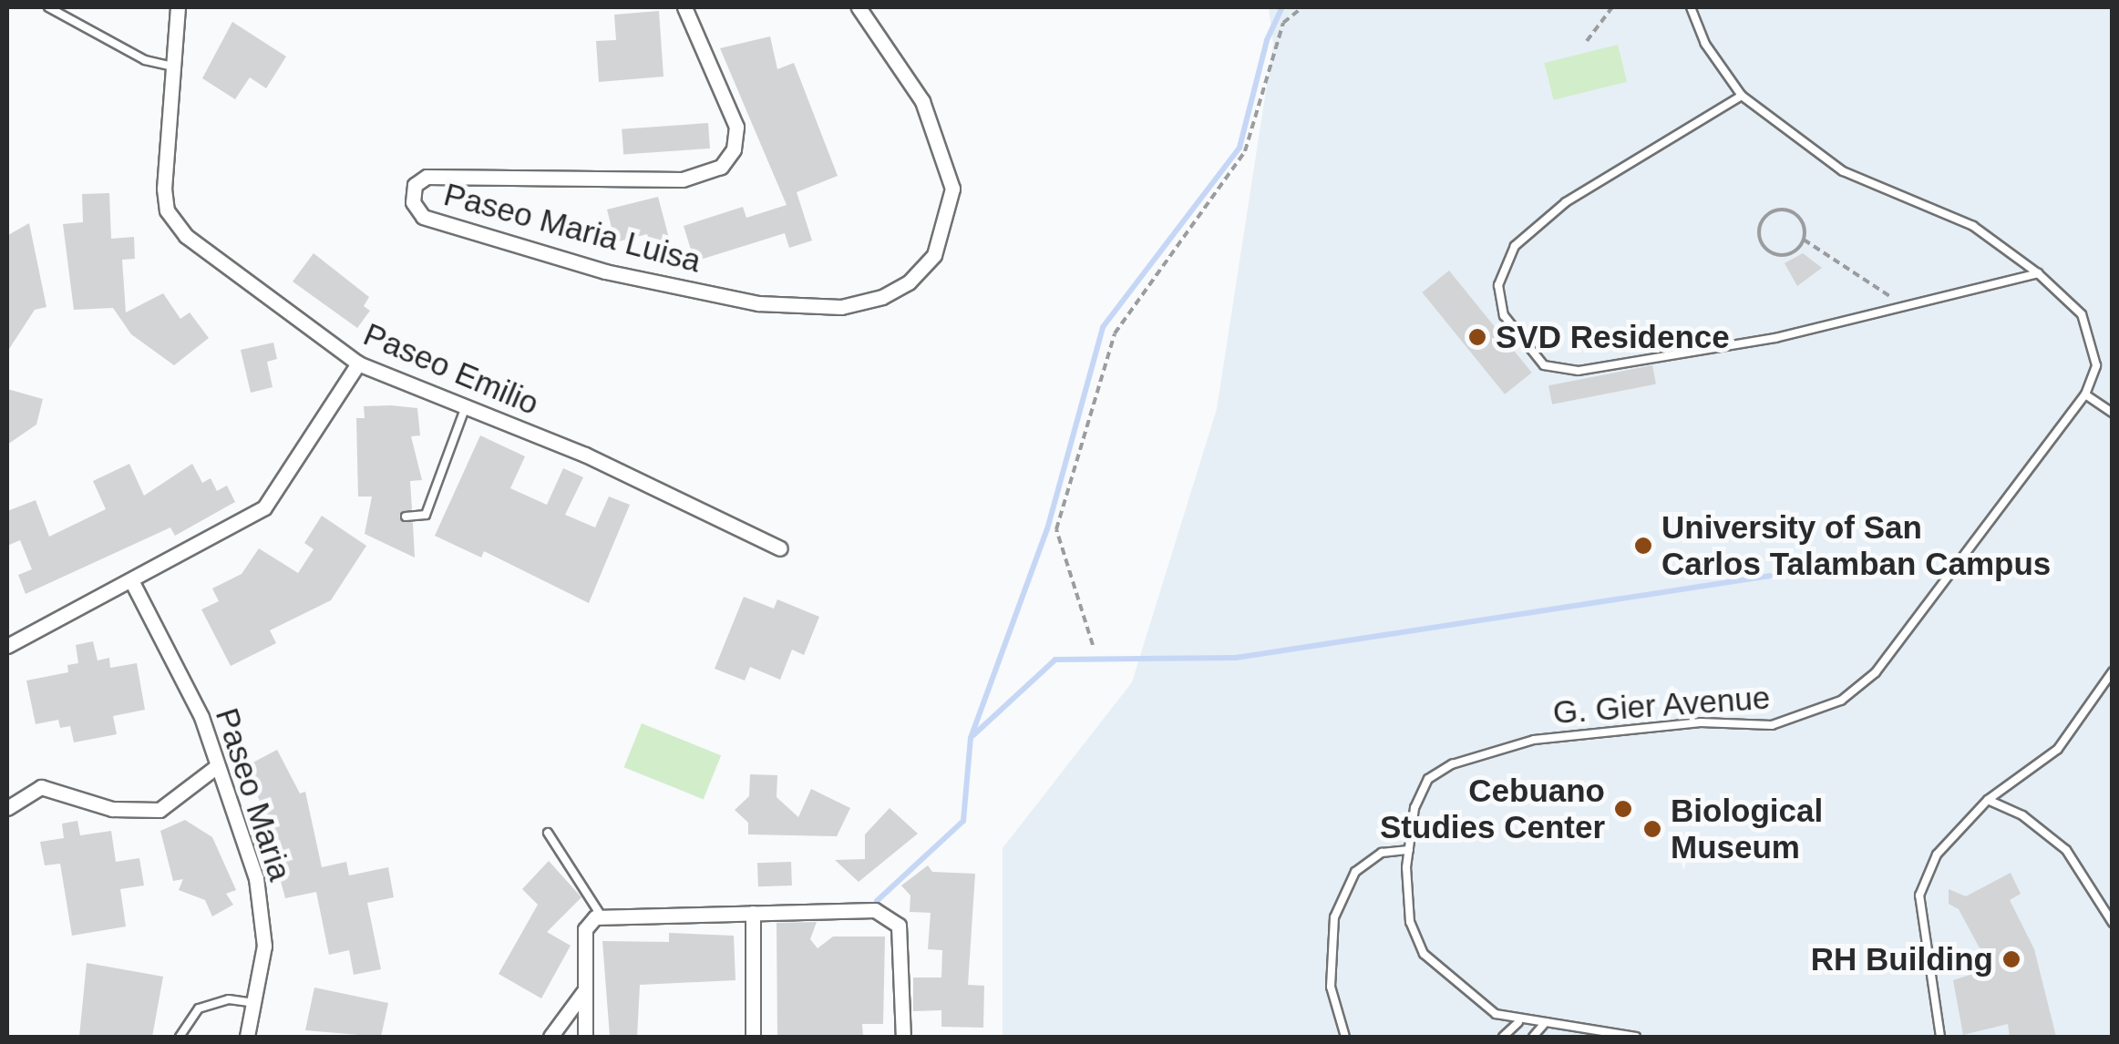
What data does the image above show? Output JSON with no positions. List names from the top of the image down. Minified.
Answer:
{"streets":{"street":["Paseo Maria Luisa","Paseo Emilio","Paseo Maria"],"lane":["G. Gier Avenue"]},"places":["SVD Residence","University of San Carlos Talamban Campus","Cebuano Studies Center","Biological Museum","RH Building"]}
